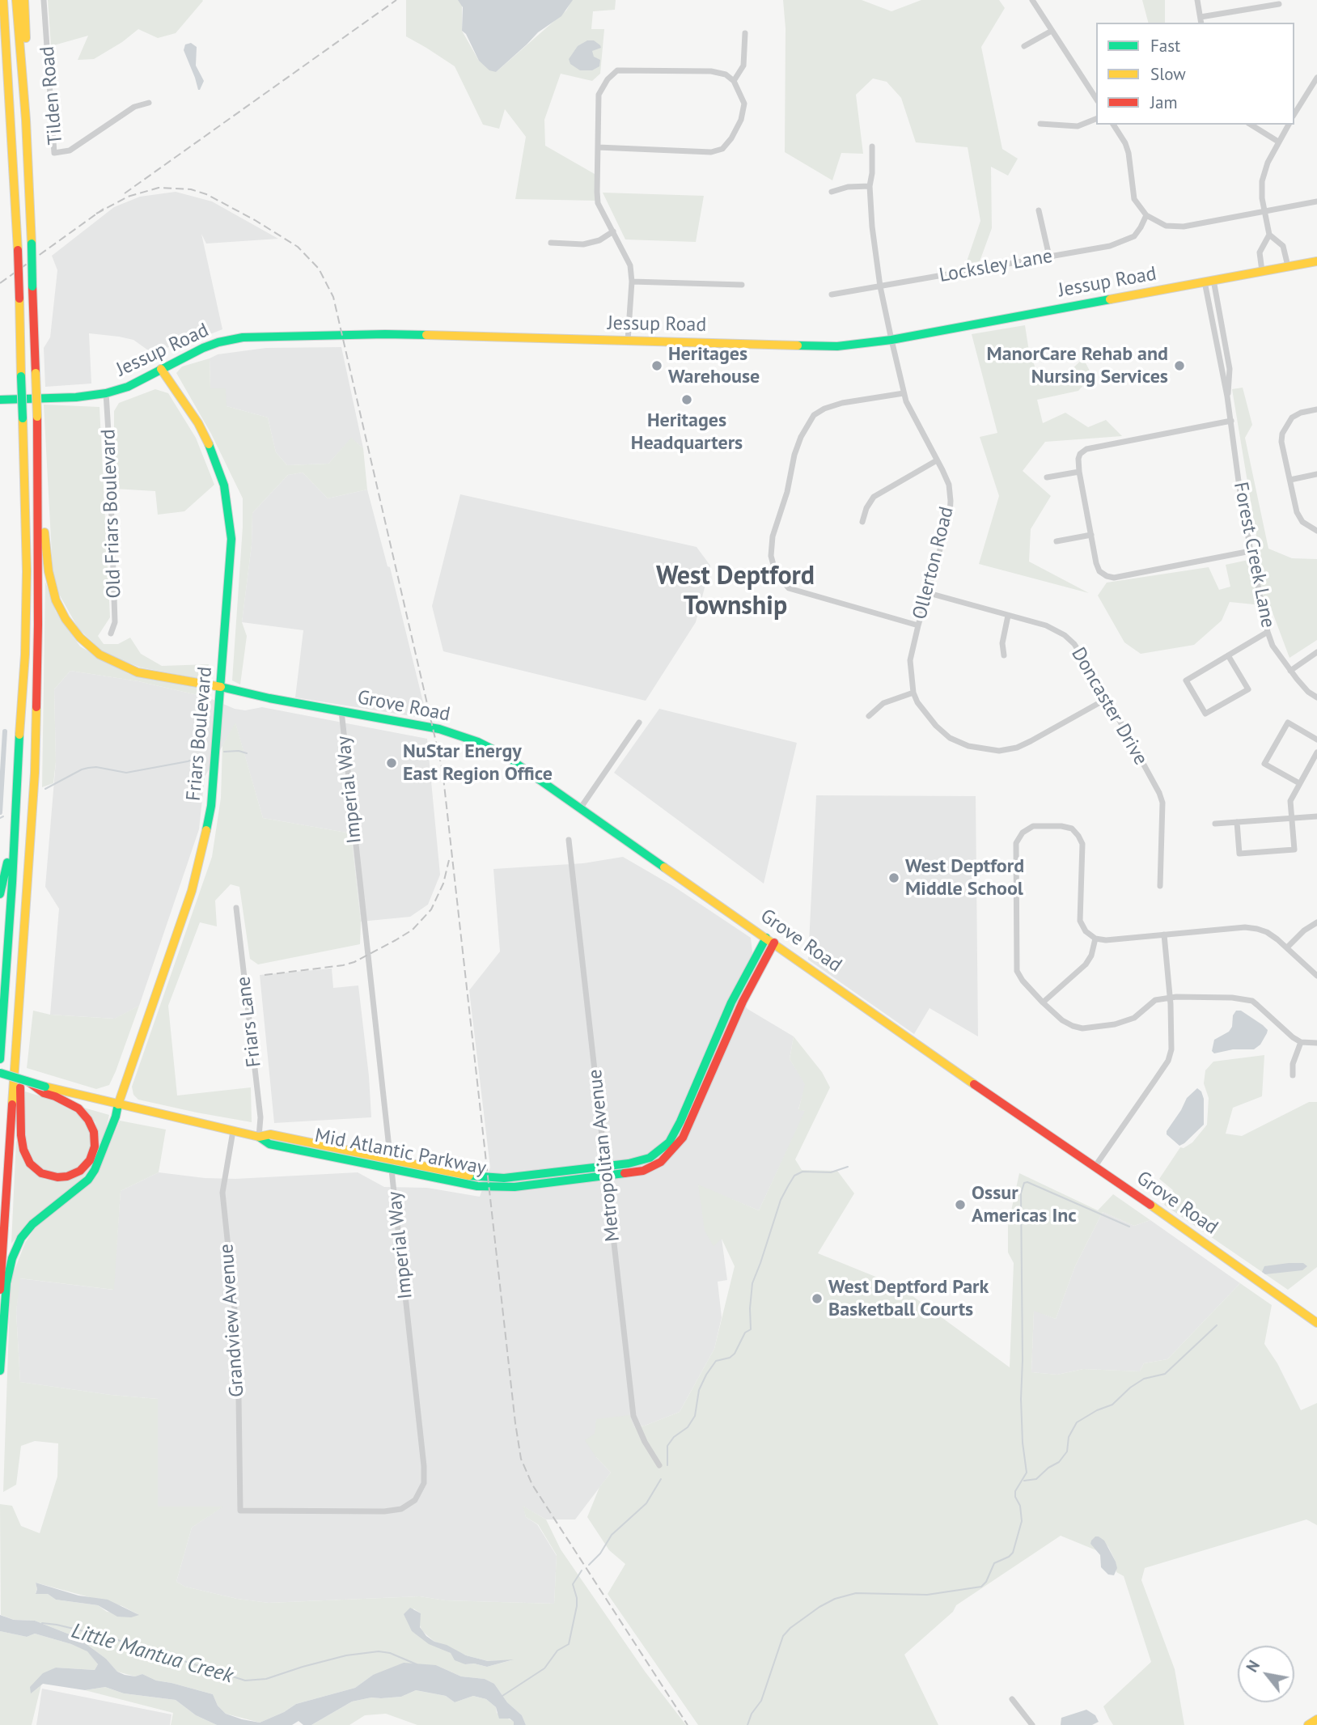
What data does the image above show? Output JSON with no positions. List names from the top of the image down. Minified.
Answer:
{"streets":{"main road":["Jessup Road","Grove Road","Friars Boulevard","Mid Atlantic Parkway"],"street":["Tilden Road","Locksley Lane","Old Friars Boulevard","Forest Creek Lane","Ollerton Road","Doncaster Drive","Imperial Way","Friars Lane","Metropolitan Avenue","Grandview Avenue"]},"crossings":[["Locksley Lane","Ollerton Road"],["Jessup Road","Old Friars Boulevard"],["Jessup Road","Forest Creek Lane"],["Jessup Road","Ollerton Road"],["Jessup Road","Friars Boulevard"],["Ollerton Road","Doncaster Drive"],["Grove Road","Friars Boulevard"],["Grove Road","Imperial Way"],["Grove Road","Mid Atlantic Parkway"],["Friars Boulevard","Mid Atlantic Parkway"],["Imperial Way","Mid Atlantic Parkway"],["Imperial Way","Grandview Avenue"],["Friars Lane","Mid Atlantic Parkway"],["Mid Atlantic Parkway","Metropolitan Avenue"],["Mid Atlantic Parkway","Grandview Avenue"]],"districts":["West Deptford Township"],"water":["Little Mantua Creek"],"places":["Heritages Warehouse","ManorCare Rehab and Nursing Services","Heritages Headquarters","NuStar Energy East Region Office","West Deptford Middle School","Ossur Americas Inc","West Deptford Park Basketball Courts"],"legend":["Fast","Slow","Jam"],"north":"top left"}
